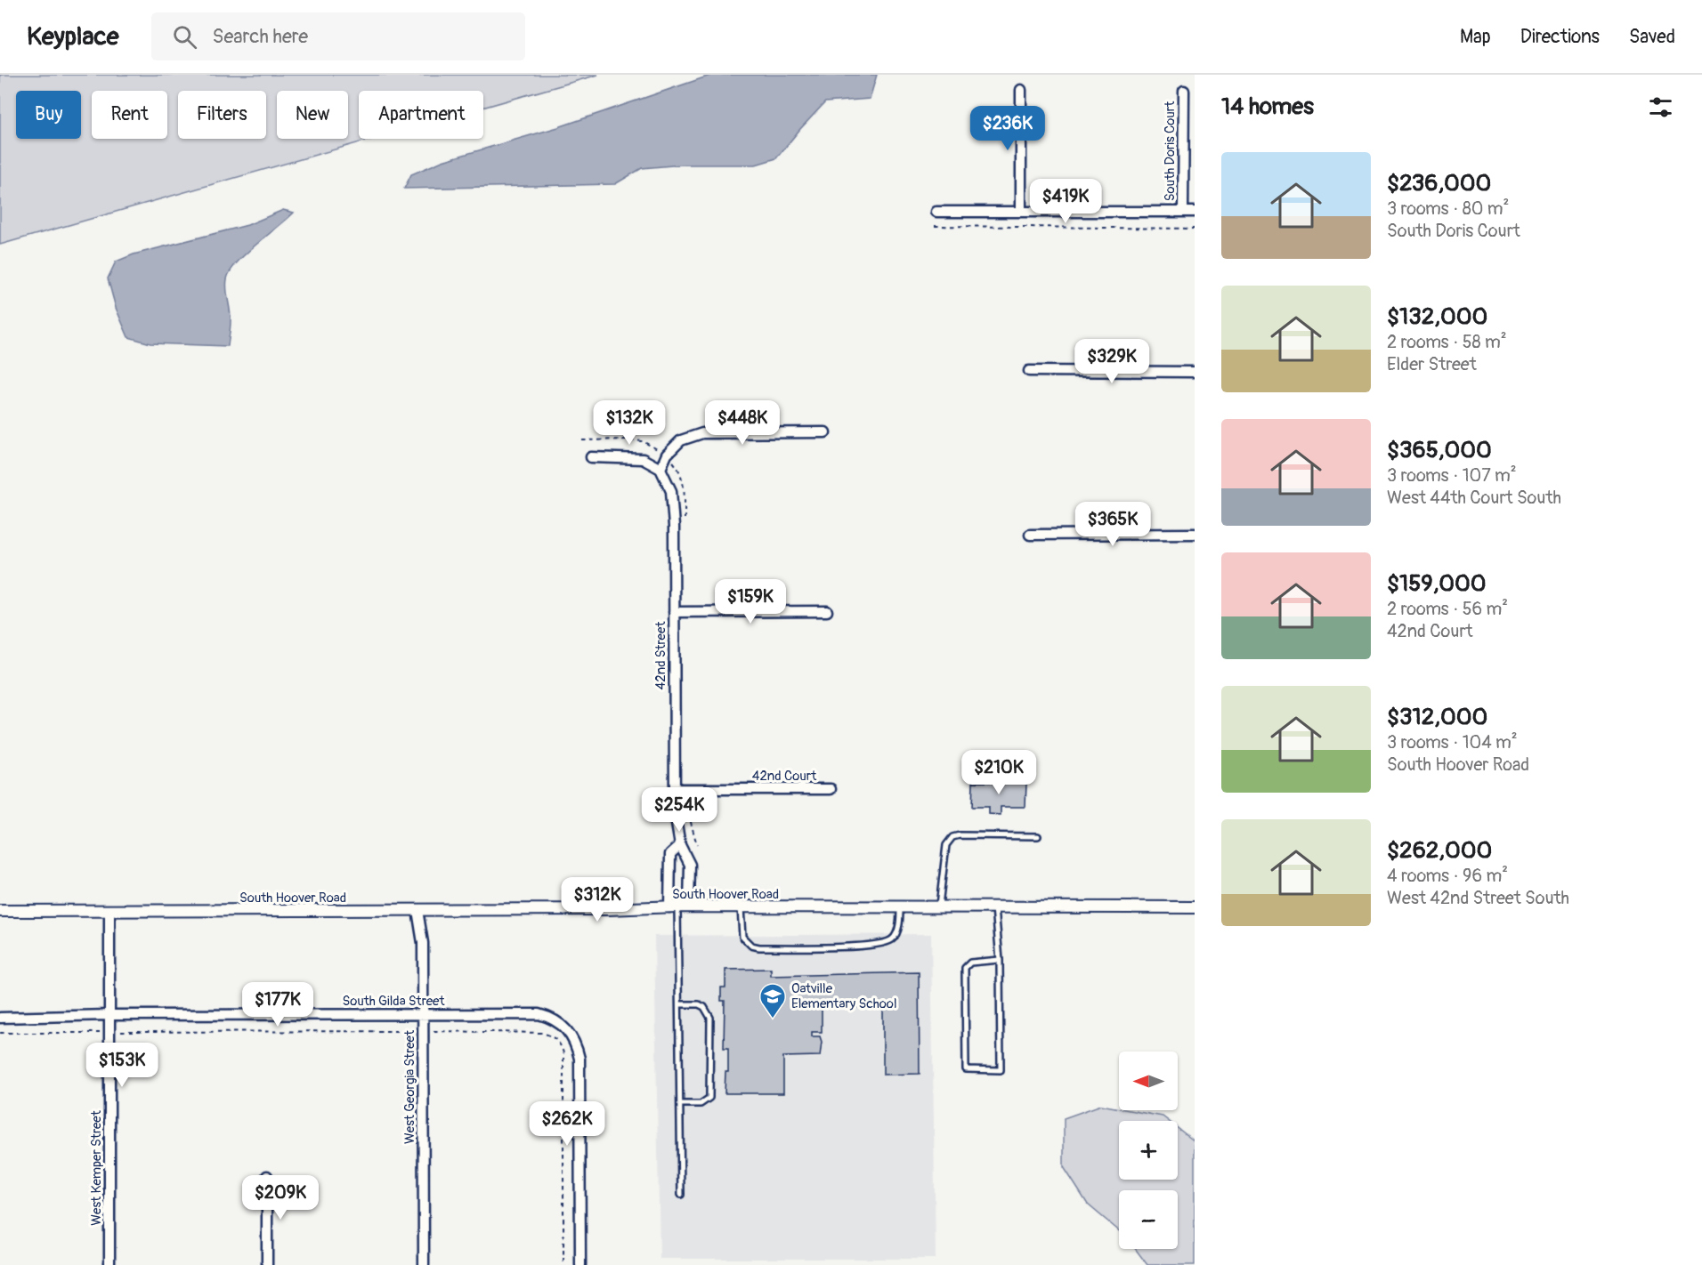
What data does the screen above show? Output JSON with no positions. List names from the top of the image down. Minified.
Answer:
{"streets":{"street":["South Doris Court","42nd Street","42nd Court","South Hoover Road","South Gilda Street","West Georgia Street","West Kemper Street"]},"crossings":[["42nd Street","42nd Court"],["42nd Street","South Hoover Road"],["South Hoover Road","West Georgia Street"],["South Hoover Road","West Kemper Street"],["South Gilda Street","West Georgia Street"],["South Gilda Street","West Kemper Street"]],"places":{"school or university":["Oatville Elementary School"]},"north":"left","page":{"header":"Keyplace","search":"Search here","nav":["Map","Directions","Saved"],"heading":"14 homes","chip":["Buy","Rent","Filters","New","Apartment"],"price":["$236K","$419K","$329K","$132K","$448K","$365K","$159K","$210K","$254K","$312K","$177K","$153K","$262K","$209K"],"list":[{"name":"$236,000","note":"3 rooms · 80 m² · South Doris Court"},{"name":"$132,000","note":"2 rooms · 58 m² · Elder Street"},{"name":"$365,000","note":"3 rooms · 107 m² · West 44th Court South"},{"name":"$159,000","note":"2 rooms · 56 m² · 42nd Court"},{"name":"$312,000","note":"3 rooms · 104 m² · South Hoover Road"},{"name":"$262,000","note":"4 rooms · 96 m² · West 42nd Street South"}],"map_buttons":["+","−"]}}
